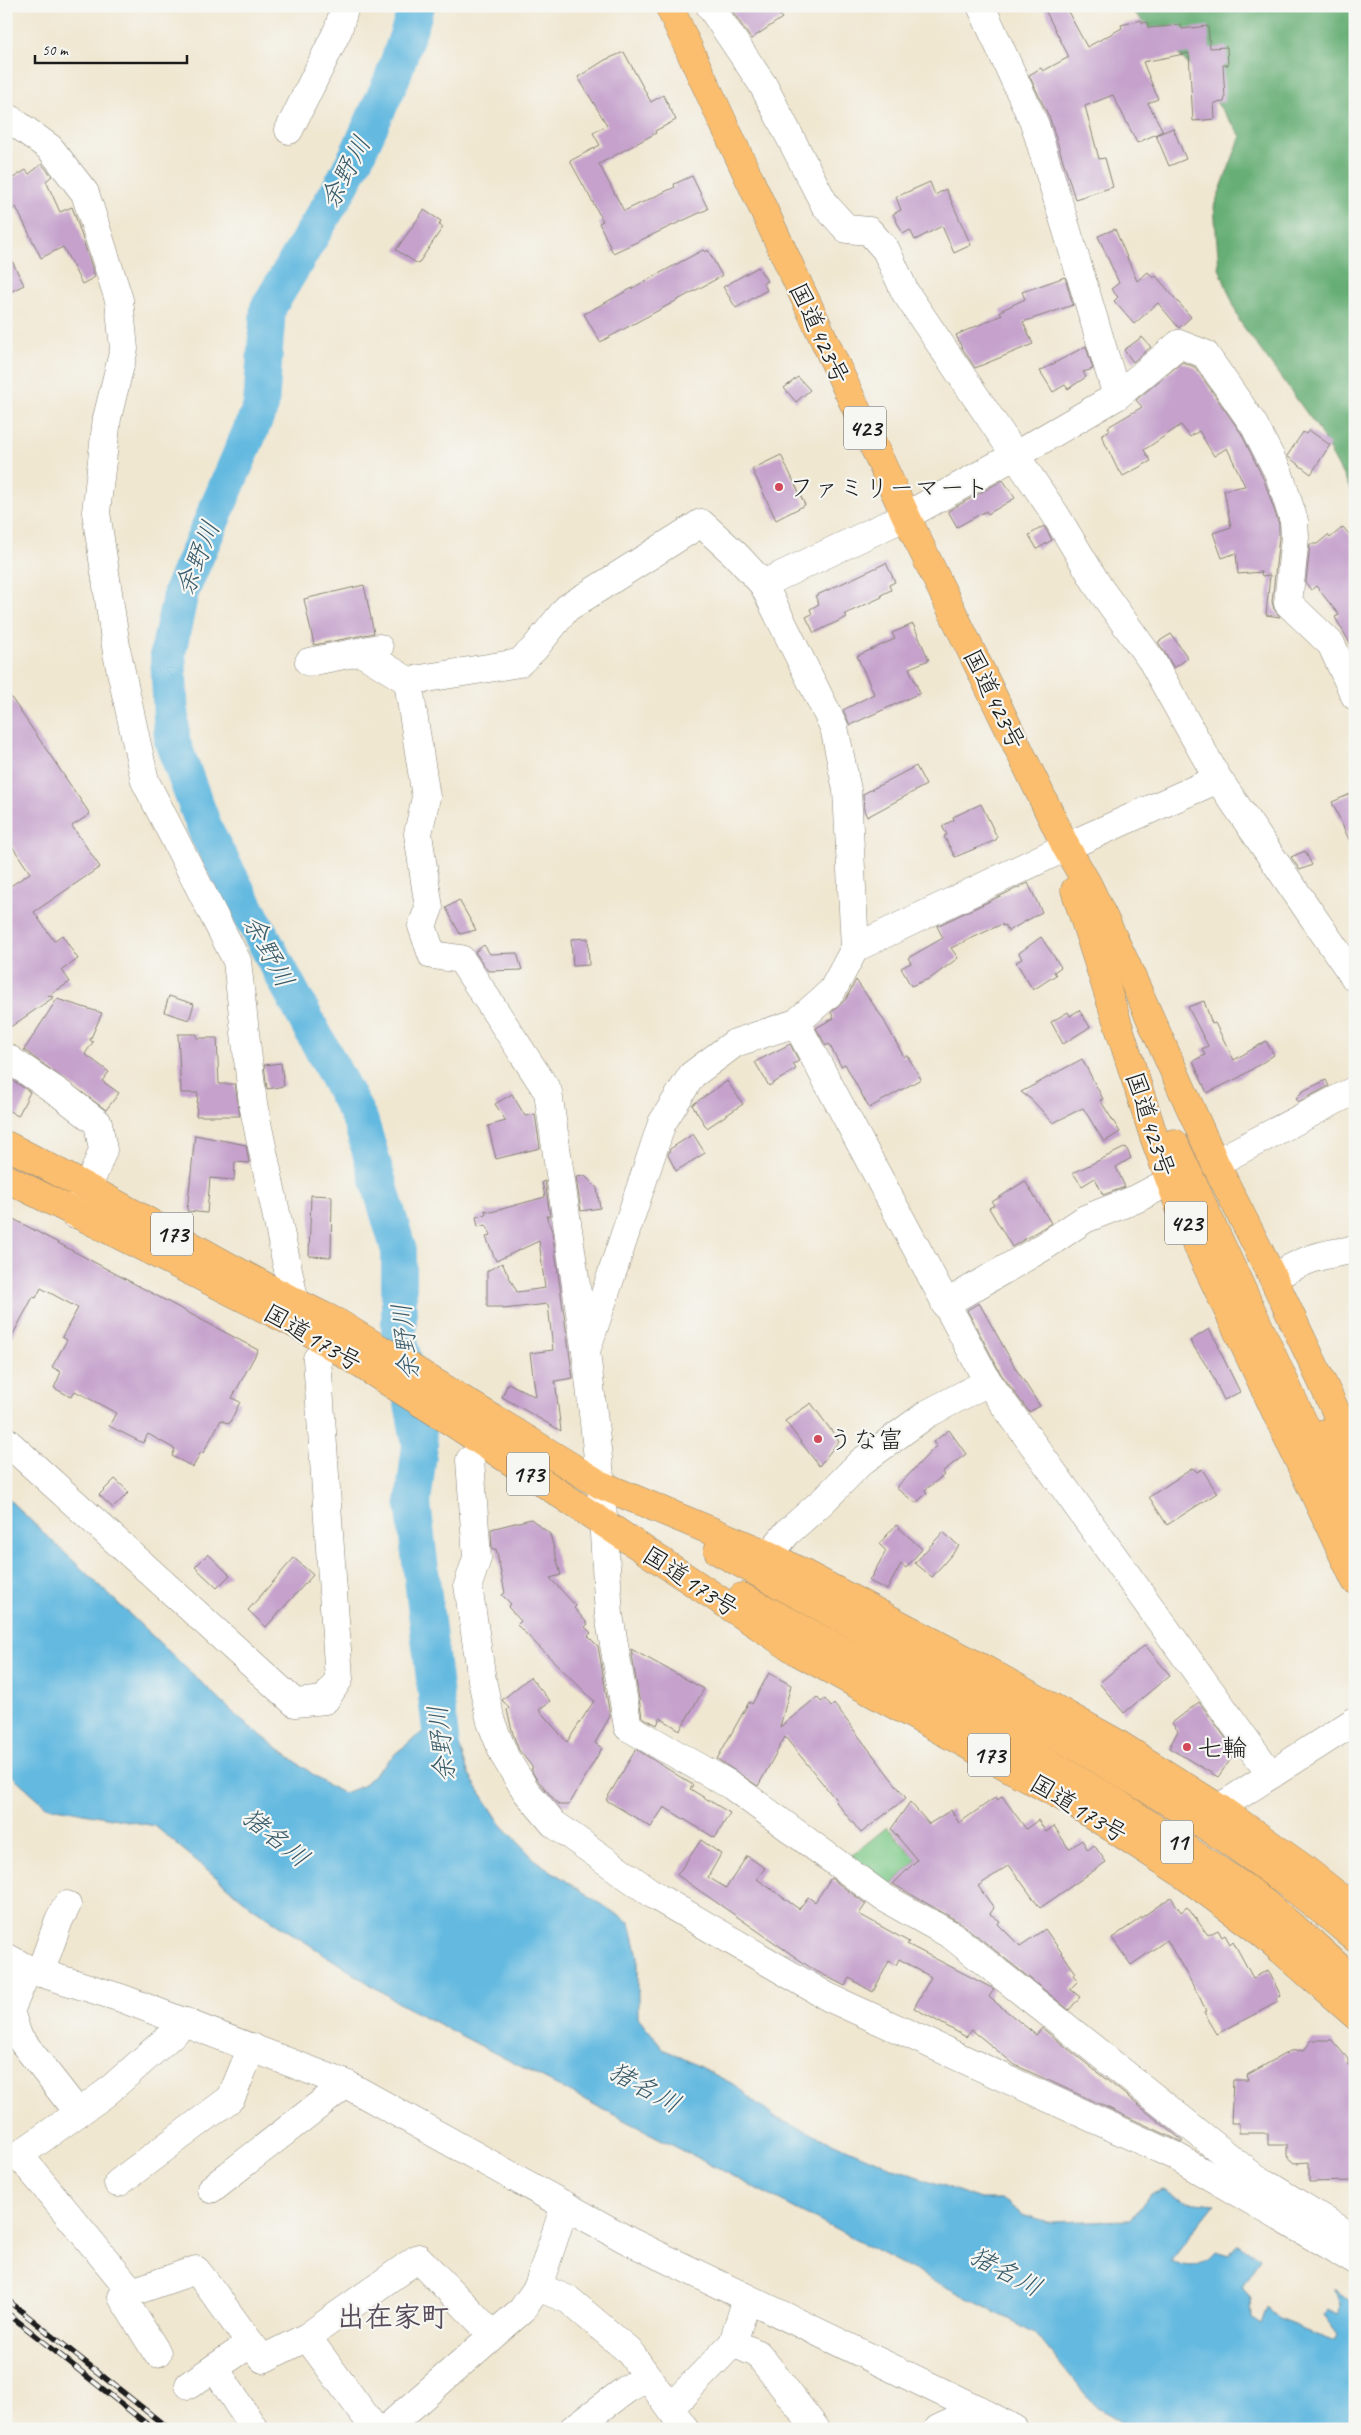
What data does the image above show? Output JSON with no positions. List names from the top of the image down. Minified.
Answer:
{"streets":{"highway":["国道423号","423","173","国道173号","11"]},"crossings":[["国道173号","11"]],"districts":["出在家町"],"water":["余野川","猪名川"],"places":["ファミリーマート","うな富","七輪"],"scale_bar":"50 m"}
